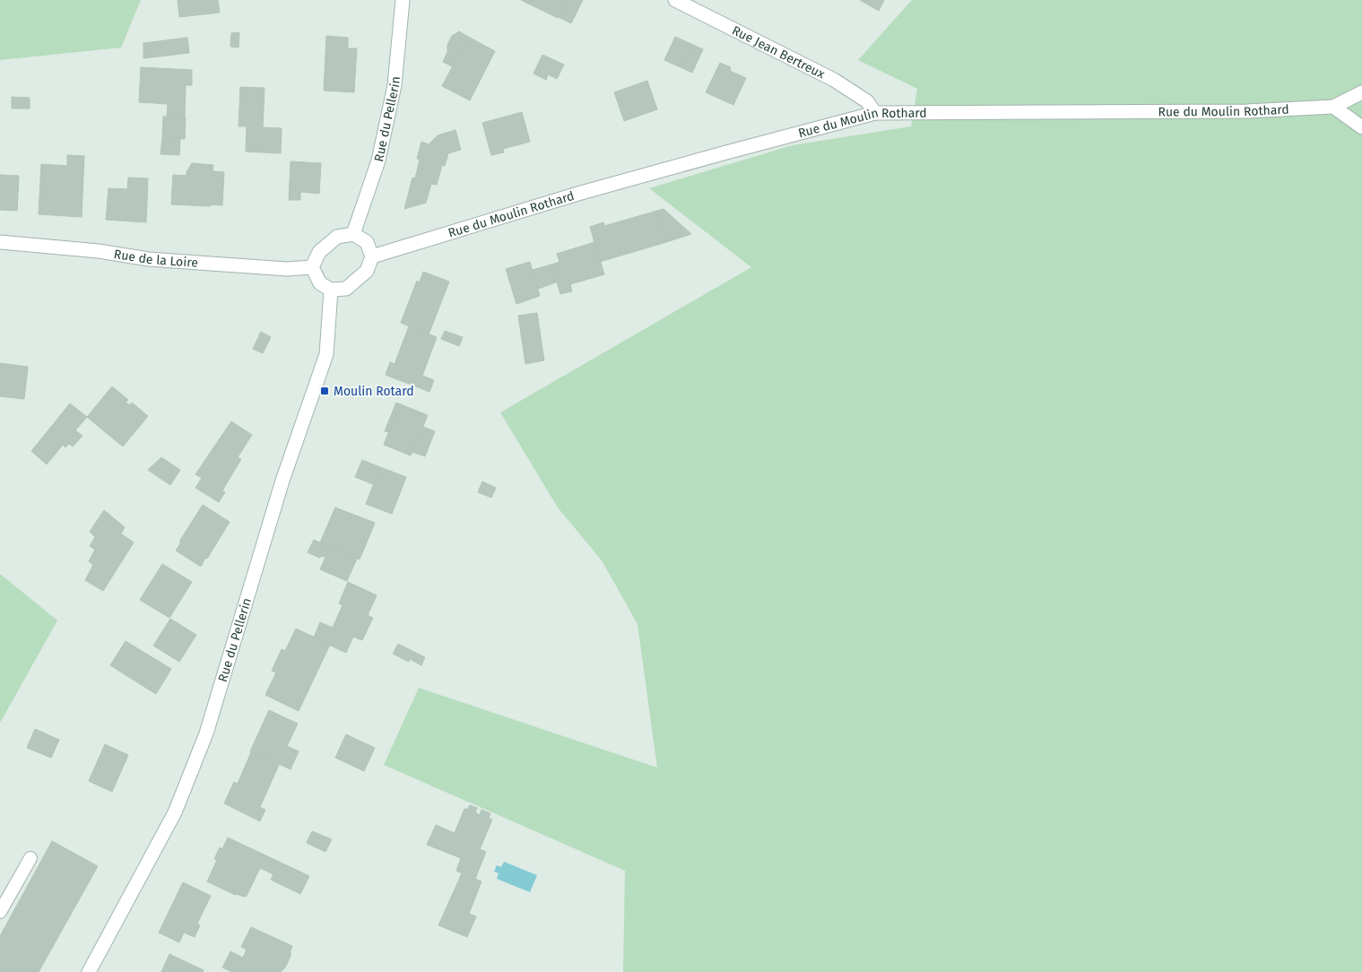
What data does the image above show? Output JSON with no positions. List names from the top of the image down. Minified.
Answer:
{"streets":{"street":["Rue Jean Bertreux","Rue du Moulin Rothard","Rue du Pellerin","Rue de la Loire"]},"crossings":[["Rue Jean Bertreux","Rue du Moulin Rothard"],["Rue du Moulin Rothard","Rue du Pellerin"],["Rue du Moulin Rothard","Rue de la Loire"],["Rue du Pellerin","Rue de la Loire"]],"places":{"transit":["Moulin Rotard"]}}
